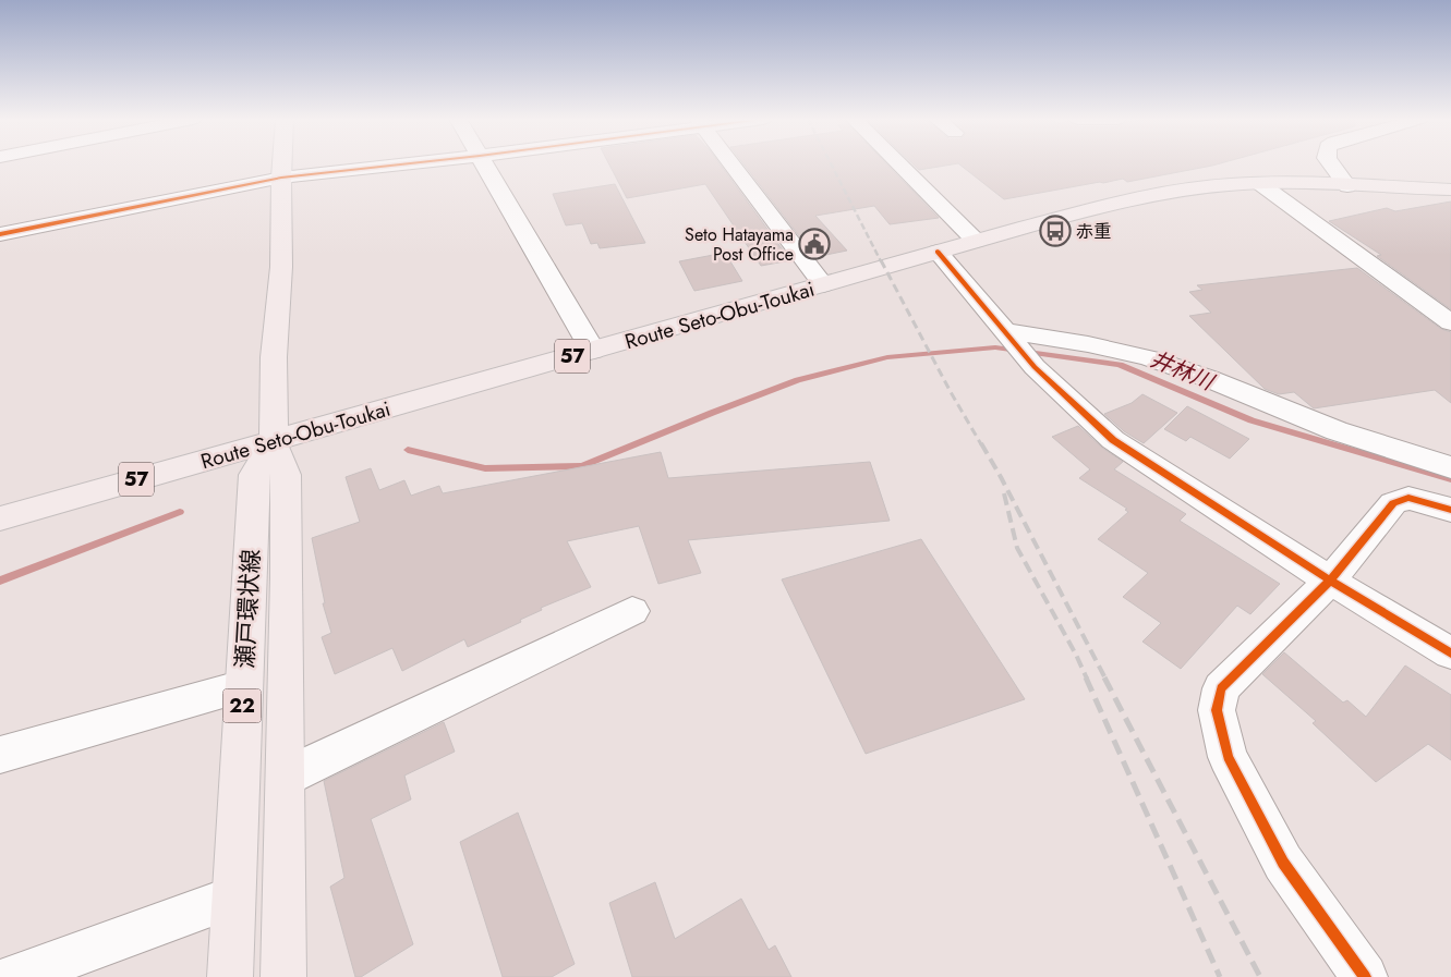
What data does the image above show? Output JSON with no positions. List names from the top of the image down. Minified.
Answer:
{"streets":{"main road":["Route Seto-Obu-Toukai","57","瀬戸環状線","22"]},"crossings":[["Route Seto-Obu-Toukai","瀬戸環状線"]],"water":["井林川"],"places":{"bus stop":["赤重"],"public building":["Seto Hatayama Post Office"]}}
